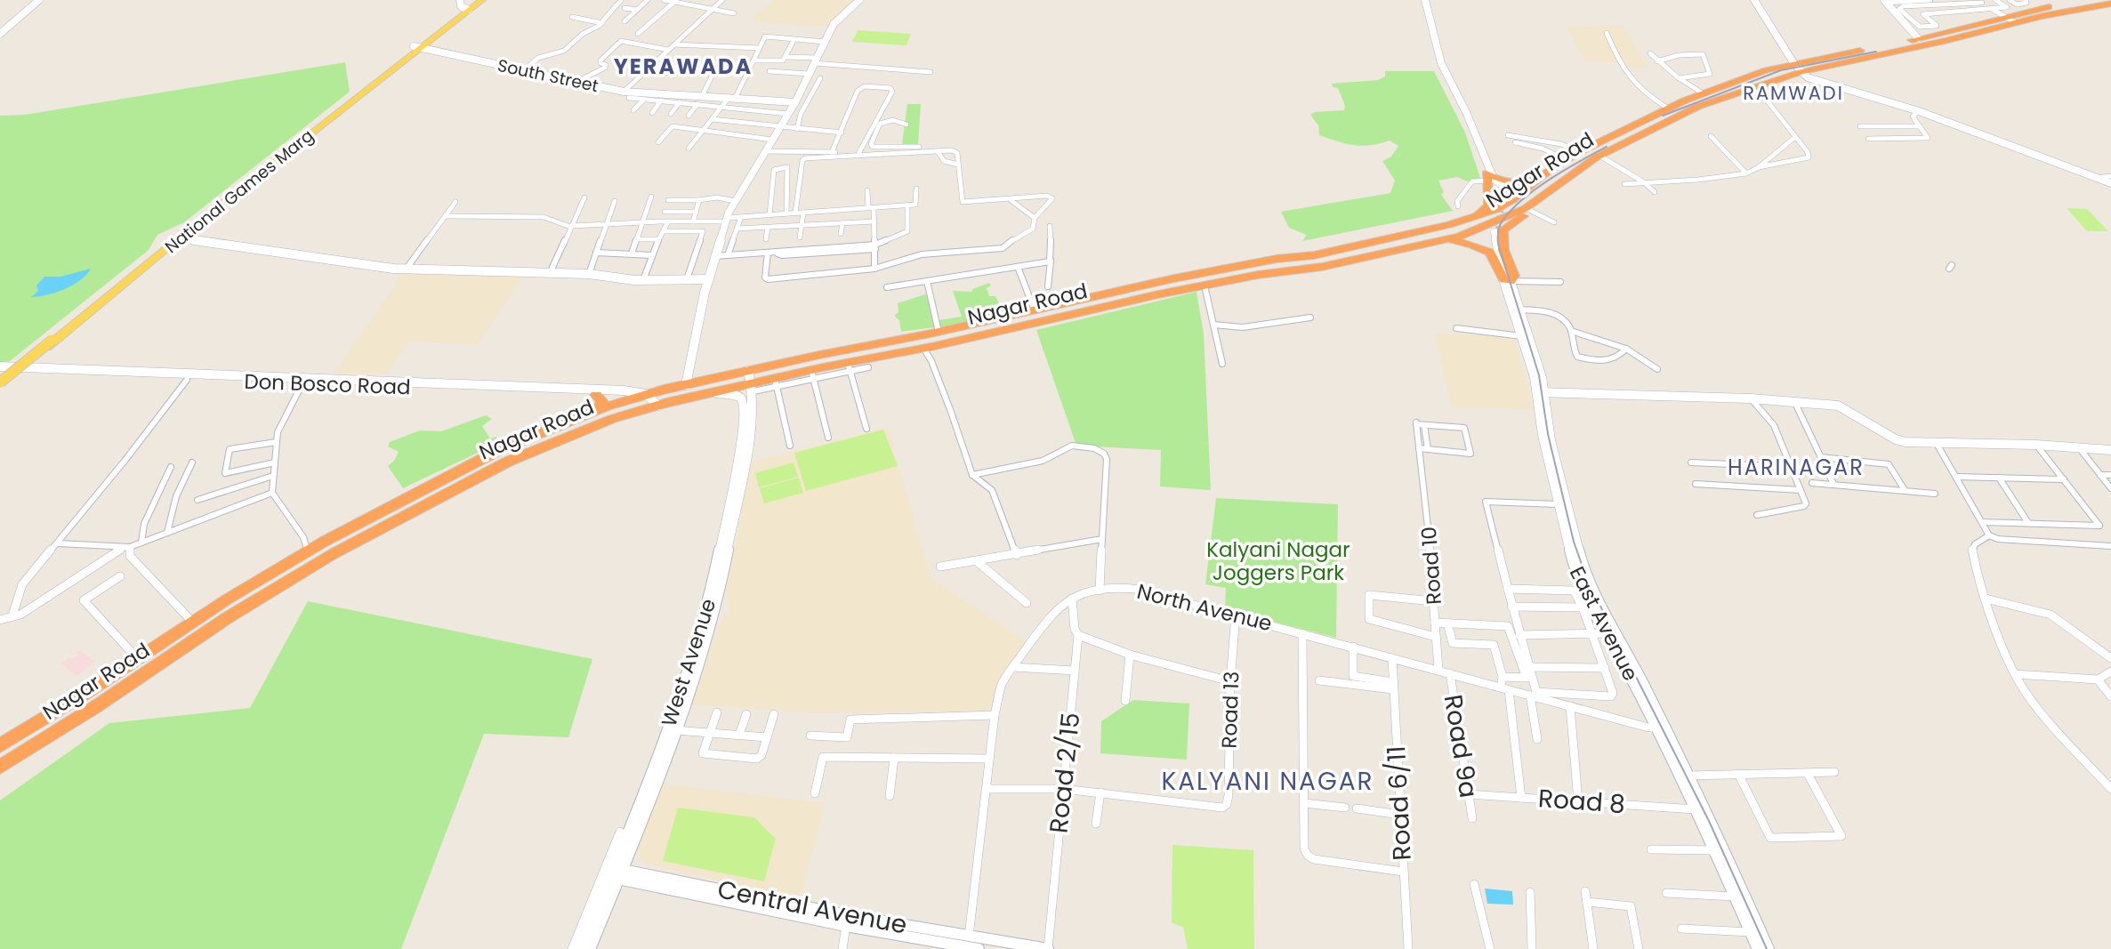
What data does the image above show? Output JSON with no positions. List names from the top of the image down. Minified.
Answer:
{"streets":{"highway":["Nagar Road"],"main road":["South Street","National Games Marg","Don Bosco Road","East Avenue","West Avenue","Central Avenue"],"street":["Road 10","North Avenue","Road 13","Road 9a","Road 2/15","Road 8","Road 6/11"]},"crossings":[["South Street","National Games Marg"],["Nagar Road","Don Bosco Road"],["Nagar Road","West Avenue"],["National Games Marg","Don Bosco Road"],["Road 10","North Avenue"],["North Avenue","East Avenue"],["North Avenue","Road 13"],["North Avenue","Road 9a"],["North Avenue","Road 2/15"],["North Avenue","Road 6/11"],["North Avenue","Central Avenue"],["East Avenue","Road 8"],["West Avenue","Central Avenue"],["Road 9a","Road 8"],["Road 2/15","Central Avenue"]],"districts":["YERAWADA","RAMWADI","HARINAGAR","KALYANI NAGAR"],"parks":["Kalyani Nagar Joggers Park"]}
